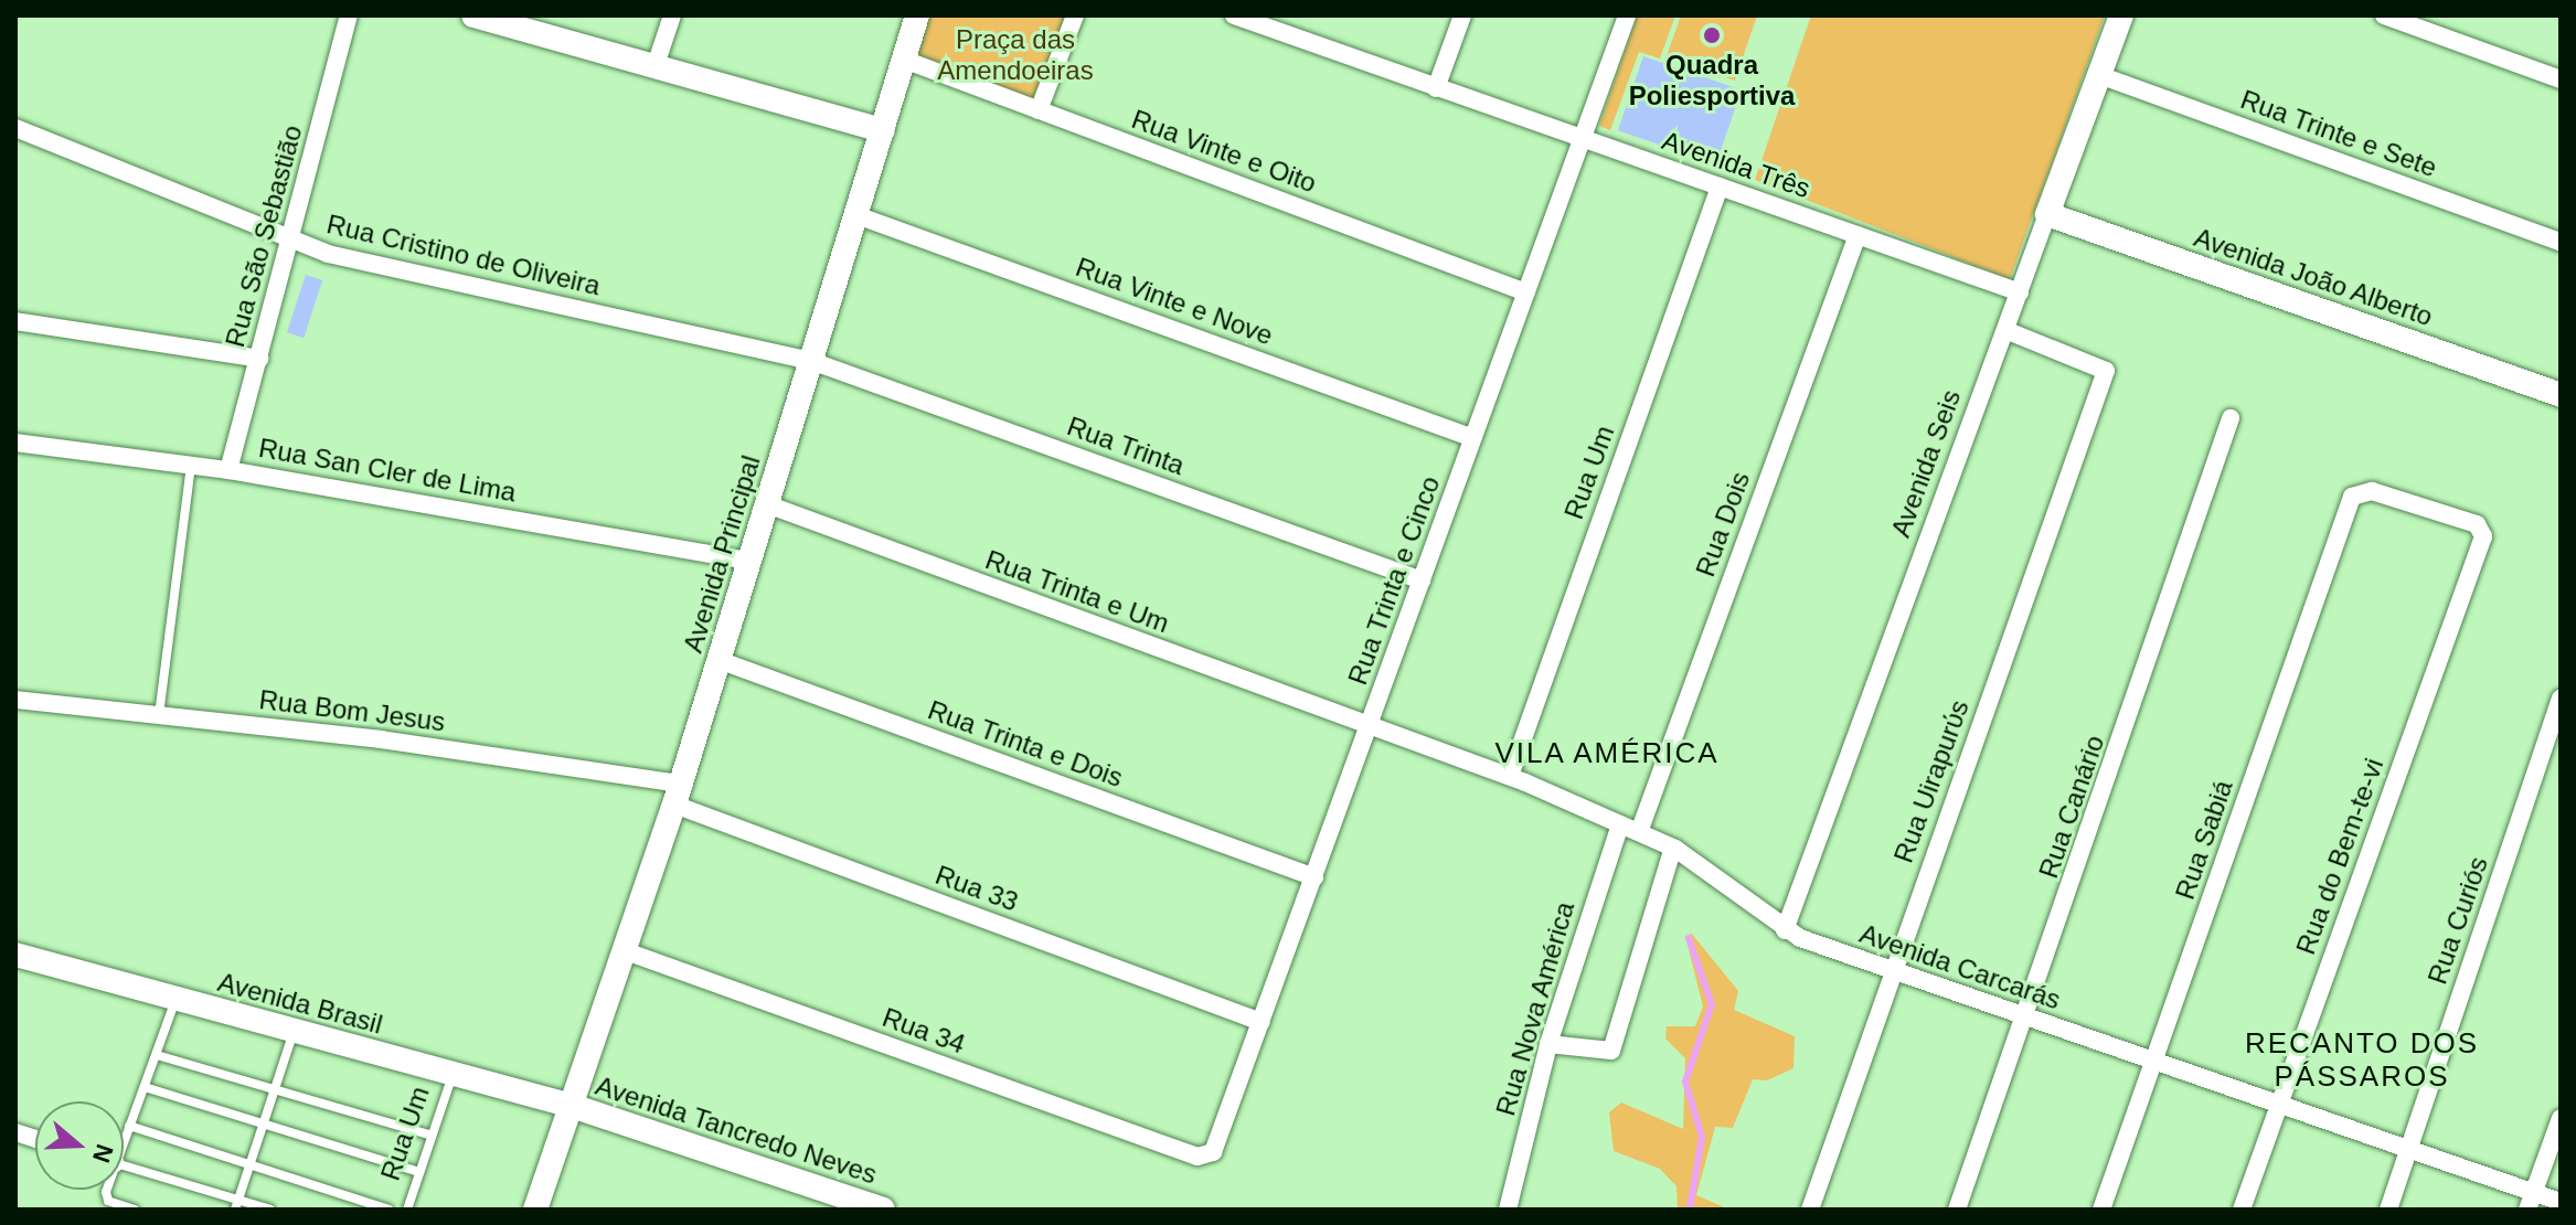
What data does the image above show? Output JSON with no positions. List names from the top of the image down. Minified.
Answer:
{"streets":{"street":["Rua Trinte e Sete","Rua Vinte e Oito","Avenida Três","Rua São Sebastião","Rua Cristino de Oliveira","Avenida João Alberto","Rua Vinte e Nove","Rua Trinta","Avenida Seis","Rua San Cler de Lima","Rua Um","Rua Dois","Avenida Principal","Rua Trinta e Cinco","Rua Trinta e Um","Rua Bom Jesus","Rua Trinta e Dois","Rua Uirapurύs","Rua Canário","Rua Sabiá","Rua do Bem-te-vi","Rua 33","Rua Curiós","Avenida Carcarás","Avenida Brasil","Rua Nova América","Rua 34","Avenida Tancredo Neves"]},"crossings":[["Rua Trinte e Sete","Avenida Seis"],["Rua Vinte e Oito","Avenida Principal"],["Rua Vinte e Oito","Rua Trinta e Cinco"],["Avenida Três","Avenida Seis"],["Avenida Três","Rua Um"],["Avenida Três","Rua Dois"],["Avenida Três","Rua Trinta e Cinco"],["Rua São Sebastião","Rua Cristino de Oliveira"],["Rua São Sebastião","Rua San Cler de Lima"],["Rua Cristino de Oliveira","Rua Trinta"],["Rua Cristino de Oliveira","Avenida Principal"],["Avenida João Alberto","Avenida Seis"],["Rua Vinte e Nove","Avenida Principal"],["Rua Vinte e Nove","Rua Trinta e Cinco"],["Rua Trinta","Avenida Principal"],["Rua Trinta","Rua Trinta e Cinco"],["Avenida Seis","Rua Uirapurύs"],["Avenida Seis","Avenida Carcarás"],["Rua San Cler de Lima","Avenida Principal"],["Rua Um","Avenida Carcarás"],["Rua Um","Avenida Brasil"],["Rua Dois","Avenida Carcarás"],["Avenida Principal","Rua Trinta e Um"],["Avenida Principal","Rua Bom Jesus"],["Avenida Principal","Rua Trinta e Dois"],["Avenida Principal","Rua 33"],["Avenida Principal","Avenida Brasil"],["Avenida Principal","Rua 34"],["Avenida Principal","Avenida Tancredo Neves"],["Rua Trinta e Cinco","Rua Trinta e Um"],["Rua Trinta e Cinco","Rua Trinta e Dois"],["Rua Trinta e Cinco","Rua 33"],["Rua Trinta e Cinco","Avenida Carcarás"],["Rua Trinta e Cinco","Rua 34"],["Rua Trinta e Um","Avenida Carcarás"],["Rua Bom Jesus","Rua 33"],["Rua Uirapurύs","Avenida Carcarás"],["Rua Canário","Avenida Carcarás"],["Rua Sabiá","Rua do Bem-te-vi"],["Rua Sabiá","Avenida Carcarás"],["Rua do Bem-te-vi","Avenida Carcarás"],["Rua Curiós","Avenida Carcarás"],["Avenida Carcarás","Rua Nova América"],["Avenida Brasil","Avenida Tancredo Neves"]],"districts":["VILA AMÉRICA","RECANTO DOS PÁSSAROS"],"parks":["Praça das Amendoeiras"],"places":["Quadra Poliesportiva"],"north":"right"}
